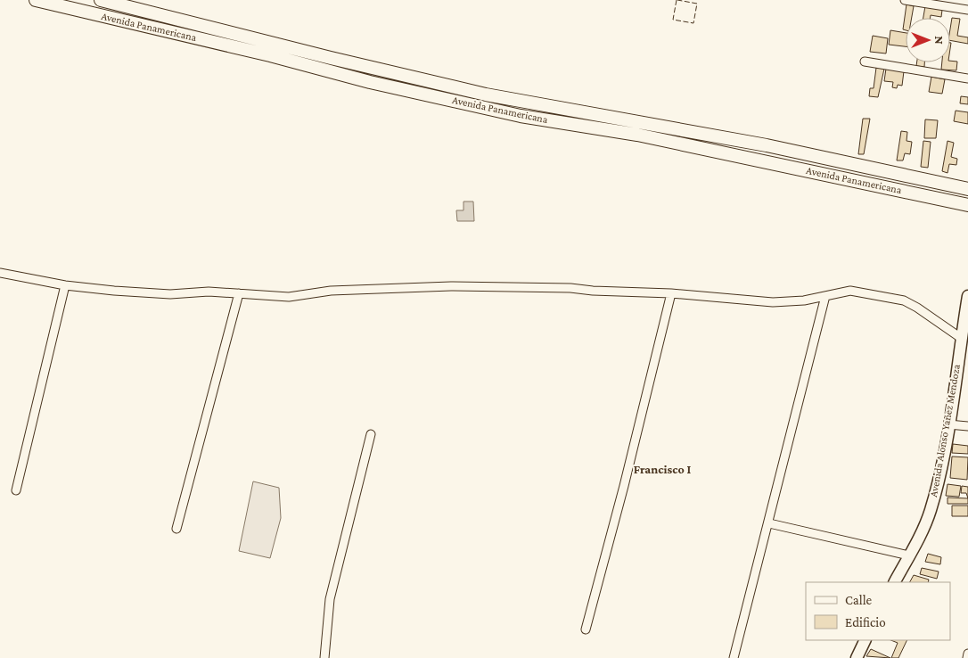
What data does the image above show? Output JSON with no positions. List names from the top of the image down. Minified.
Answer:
{"streets":{"main road":["Avenida Panamericana","Avenida Alonso Yañez Mendoza"]},"districts":["Francisco I"],"legend":["Calle","Edificio"],"north":"right"}
